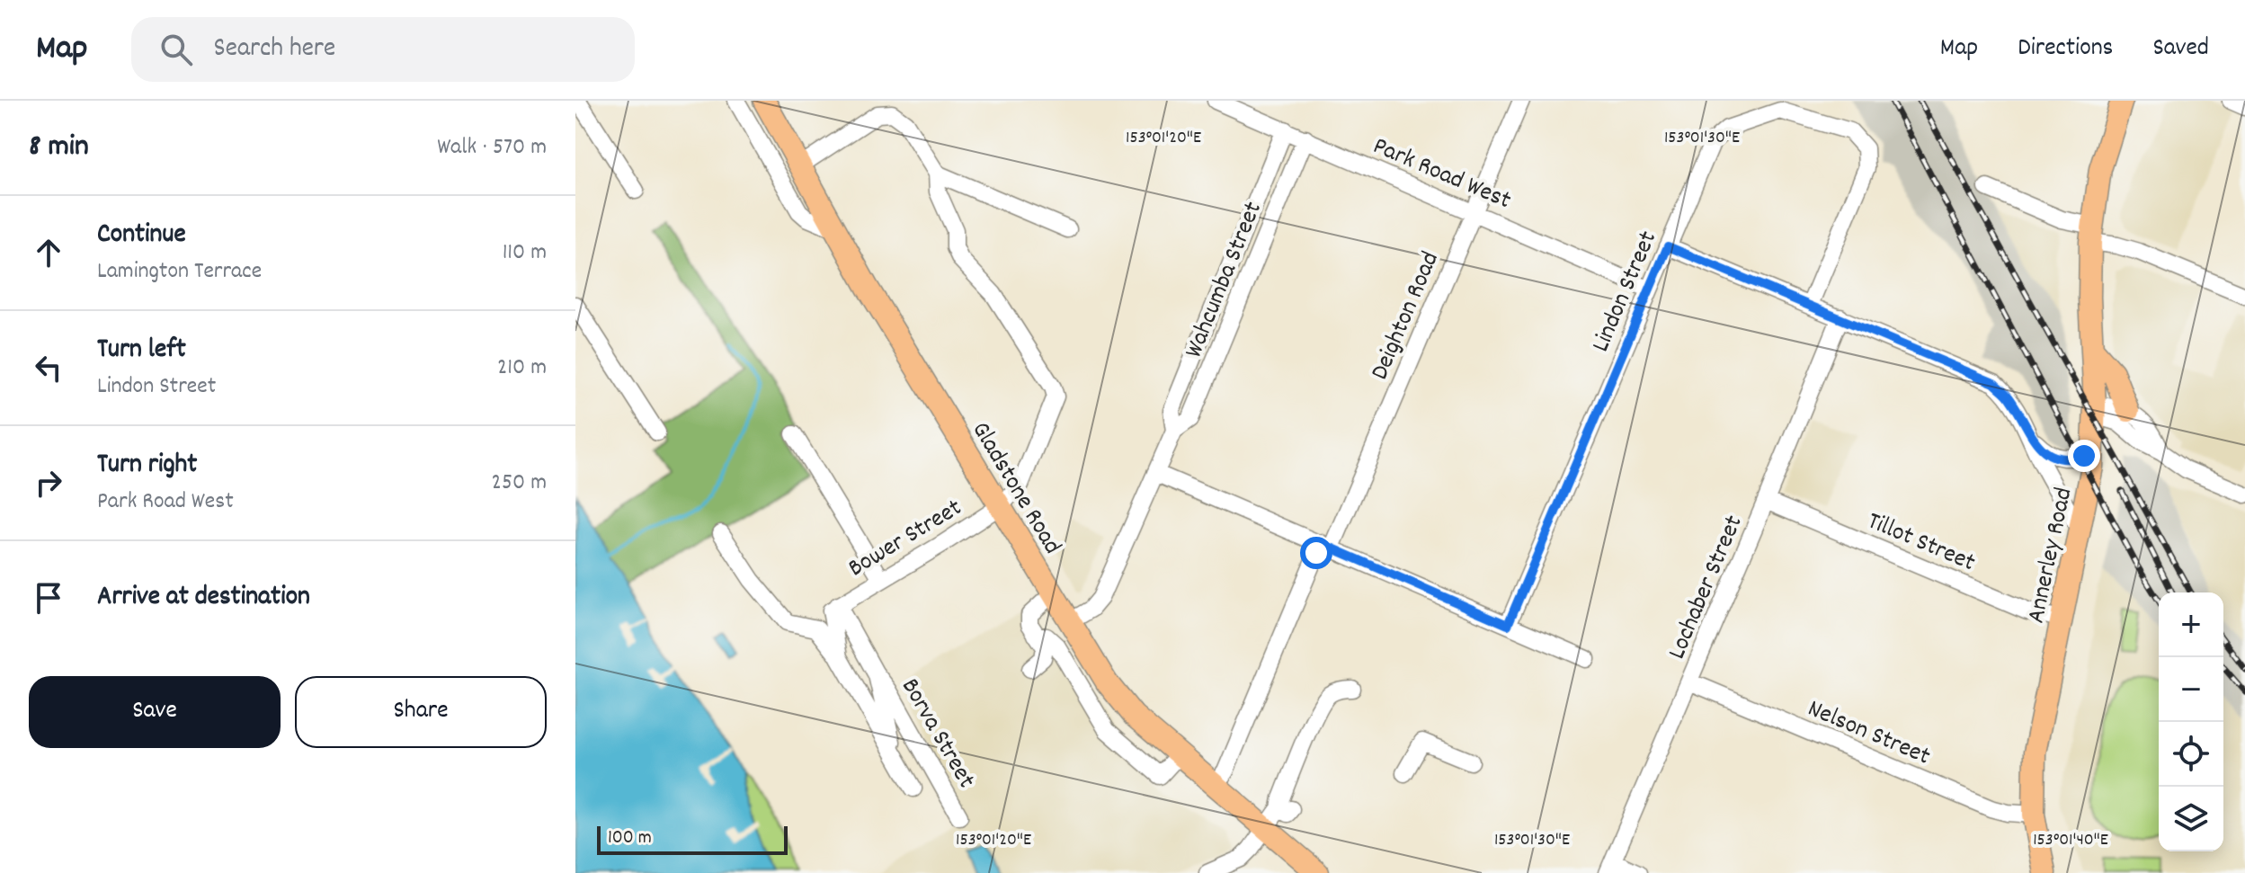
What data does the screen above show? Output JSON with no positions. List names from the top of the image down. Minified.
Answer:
{"streets":{"main road":["Gladstone Road","Annerley Road"],"street":["Park Road West","Wahcumba Street","Lindon Street","Deighton Road","Bower Street","Tillot Street","Lochaber Street","Nelson Street","Borva Street"]},"crossings":[["Park Road West","Wahcumba Street"],["Park Road West","Lindon Street"],["Park Road West","Deighton Road"],["Wahcumba Street","Gladstone Road"],["Deighton Road","Gladstone Road"],["Gladstone Road","Bower Street"],["Bower Street","Borva Street"],["Tillot Street","Annerley Road"],["Tillot Street","Lochaber Street"],["Annerley Road","Nelson Street"],["Lochaber Street","Nelson Street"]],"scale_bar":"100 m","page":{"header":"Map","search":"Search here","nav":["Map","Directions","Saved"],"heading":["8 min","Walk · 570 m"],"list":[["Continue","Lamington Terrace","110 m"],["Turn left","Lindon Street","210 m"],["Turn right","Park Road West","250 m"],"Arrive at destination"],"map_buttons":["+","−"],"buttons":["Save","Share"],"scale":"100 m"},"coordinates":["153°01'20\"E","153°01'30\"E","153°01'40\"E"]}
